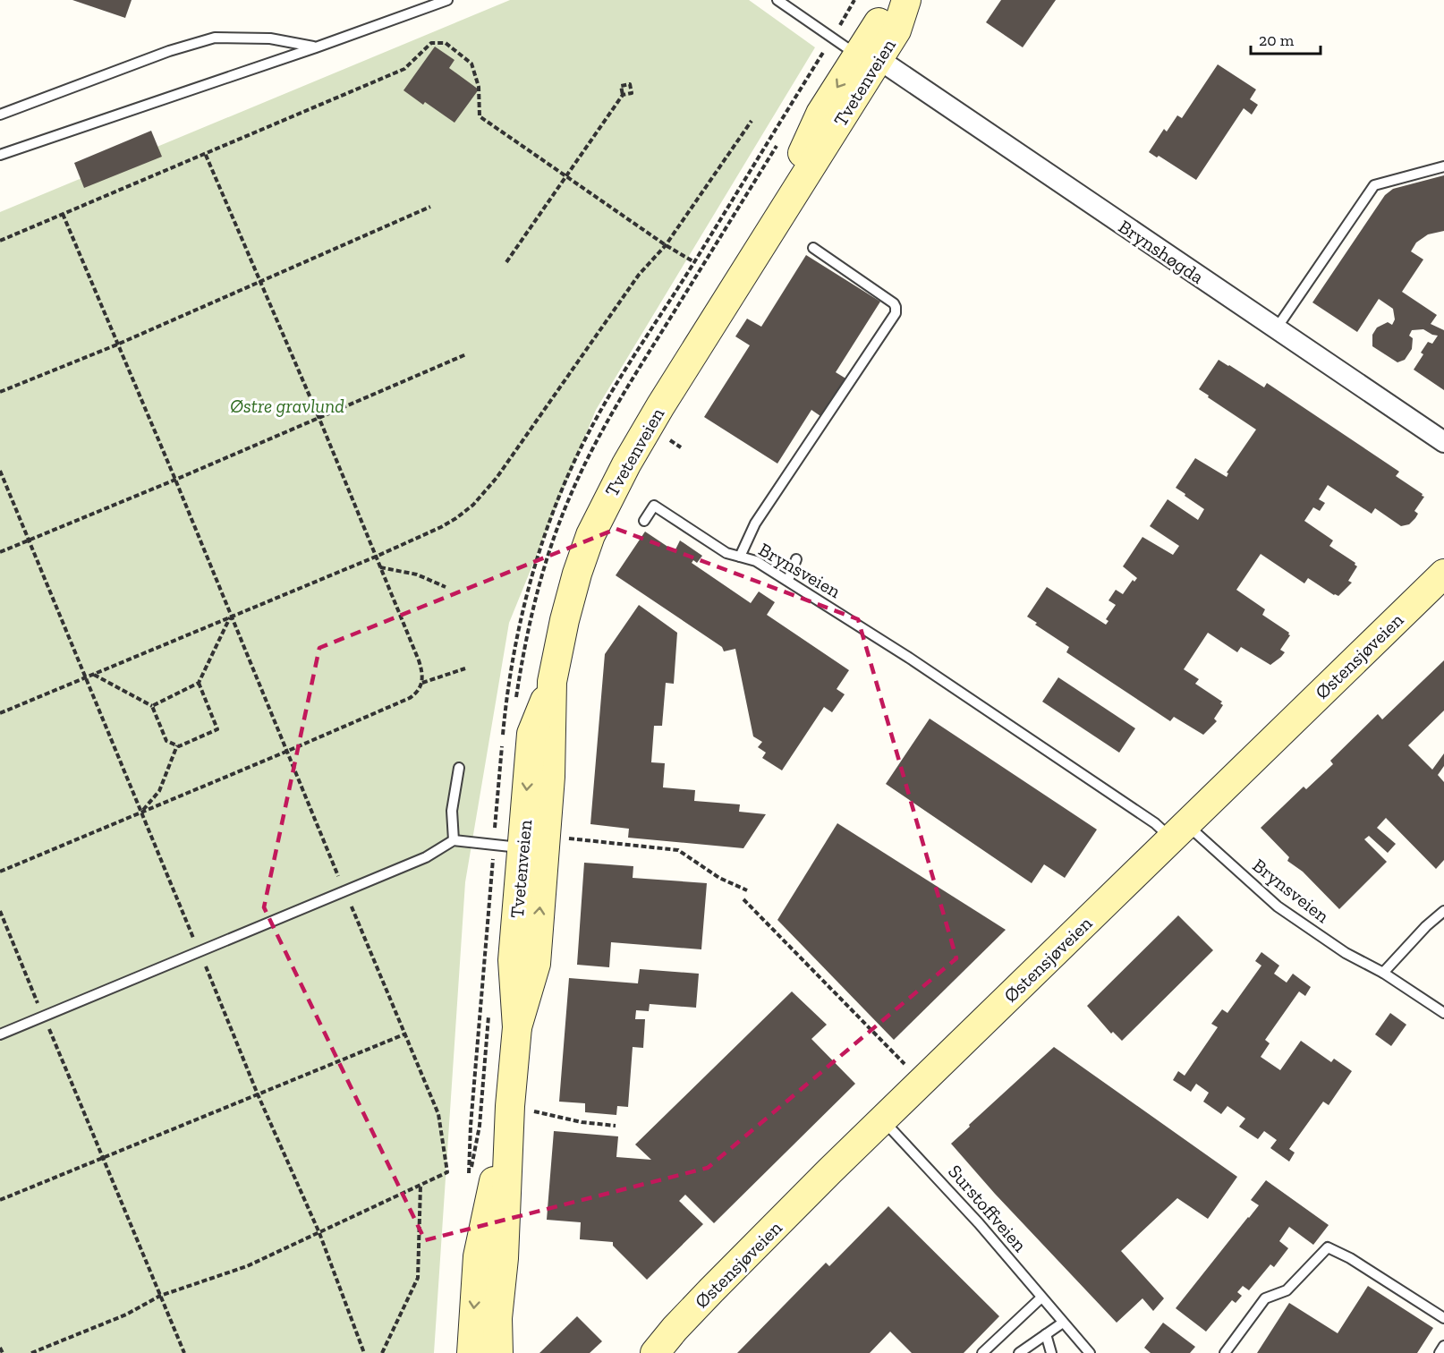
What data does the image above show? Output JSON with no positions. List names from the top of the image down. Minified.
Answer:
{"streets":{"main road":["Tvetenveien","Østensjøveien"],"street":["Brynshøgda"],"lane":["Brynsveien","Surstoffveien"]},"crossings":[["Tvetenveien","Brynshøgda"],["Brynsveien","Østensjøveien"],["Østensjøveien","Surstoffveien"]],"parks":["Østre gravlund"],"scale_bar":"20 m"}
